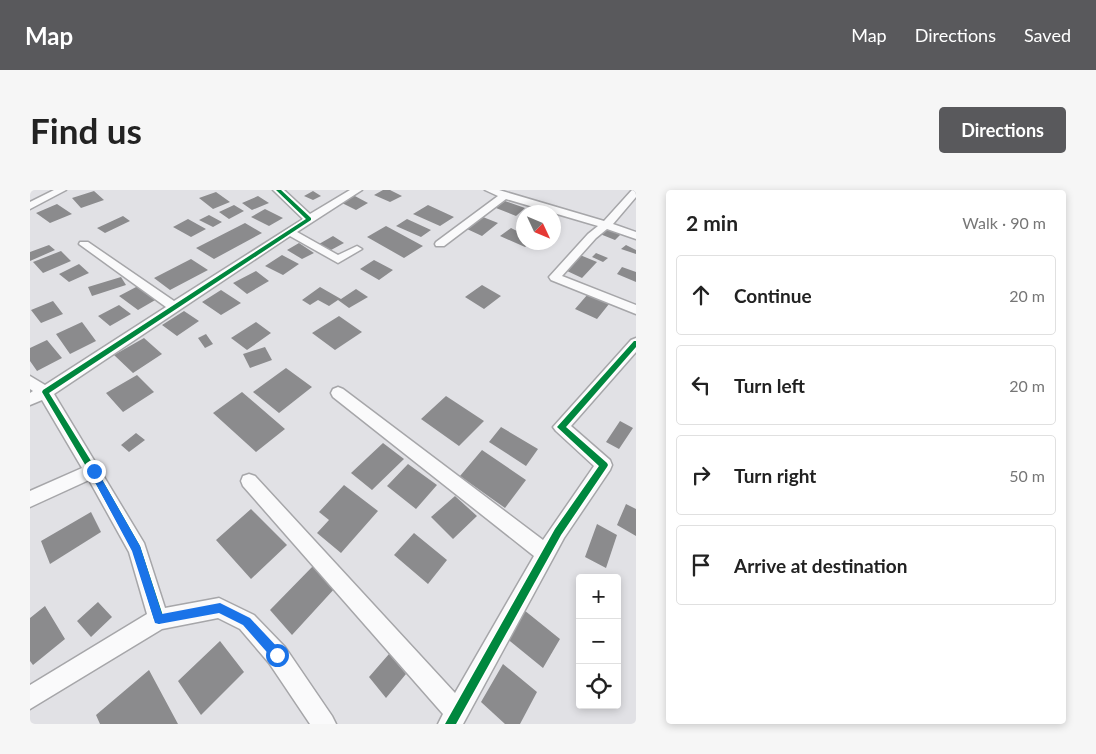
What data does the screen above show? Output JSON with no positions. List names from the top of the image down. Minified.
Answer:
{"north":"bottom right","page":{"header":"Map","nav":["Map","Directions","Saved"],"buttons":"Directions","title":"Find us","heading":["2 min","Walk · 90 m"],"list":[["Continue","20 m"],["Turn left","20 m"],["Turn right","50 m"],"Arrive at destination"],"map_buttons":["+","−"]}}
